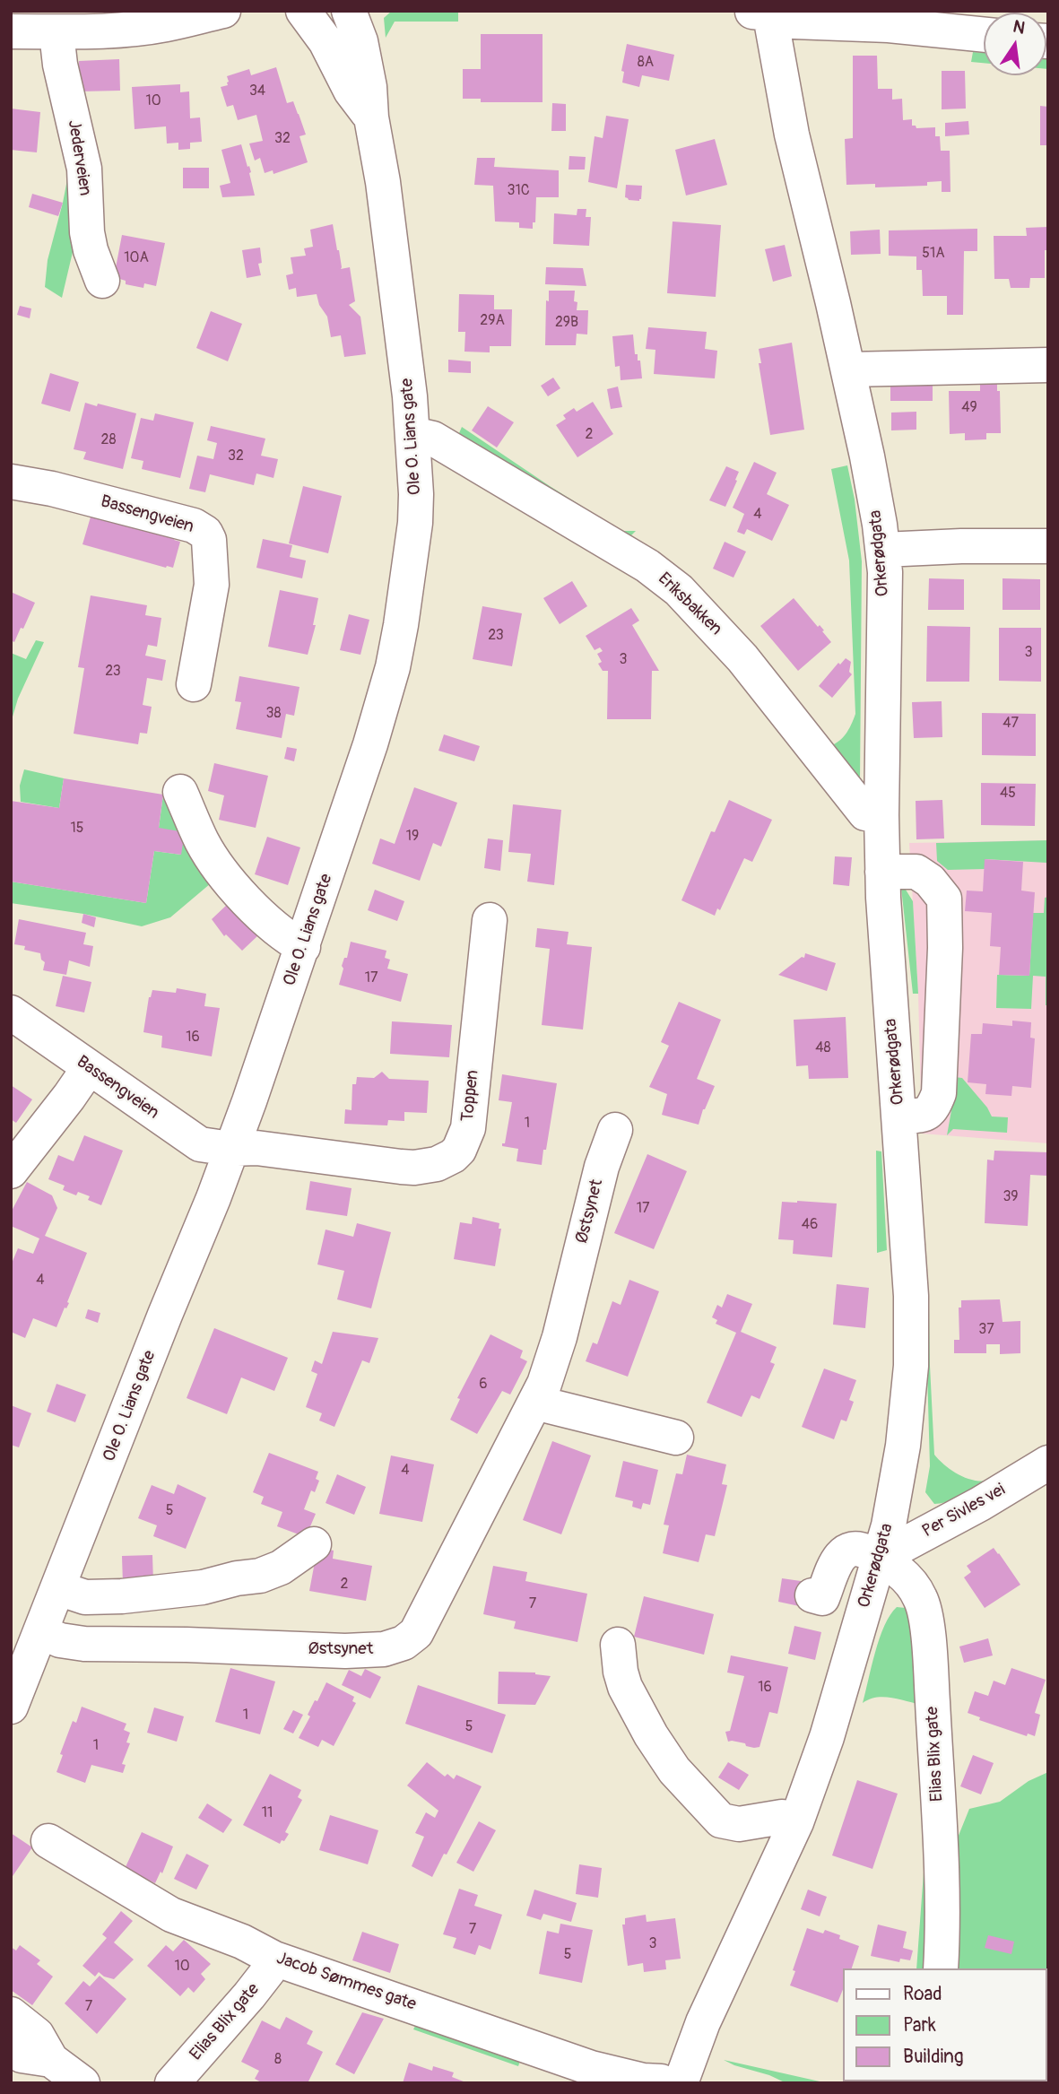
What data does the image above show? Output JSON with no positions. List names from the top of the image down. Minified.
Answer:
{"streets":{"street":["Jederveien","Ole O. Lians gate","Bassengveien","Orkerødgata","Eriksbakken","Toppen","Østsynet","Per Sivles vei","Elias Blix gate","Jacob Sømmes gate"]},"crossings":[["Ole O. Lians gate","Bassengveien"],["Ole O. Lians gate","Eriksbakken"],["Ole O. Lians gate","Toppen"],["Ole O. Lians gate","Østsynet"],["Bassengveien","Toppen"],["Orkerødgata","Eriksbakken"],["Orkerødgata","Per Sivles vei"],["Orkerødgata","Elias Blix gate"],["Orkerødgata","Jacob Sømmes gate"],["Per Sivles vei","Elias Blix gate"],["Elias Blix gate","Jacob Sømmes gate"]],"house_numbers":["8A","34","10","32","31C","51A","10A","29A","29B","49","2","28","32","4","23","3","3","23","38","47","45","15","19","17","16","48","1","39","17","46","4","37","6","4","5","2","7","16","1","5","1","11","7","3","5","10","7","8"],"legend":["Road","Park","Building"],"north":"top"}
